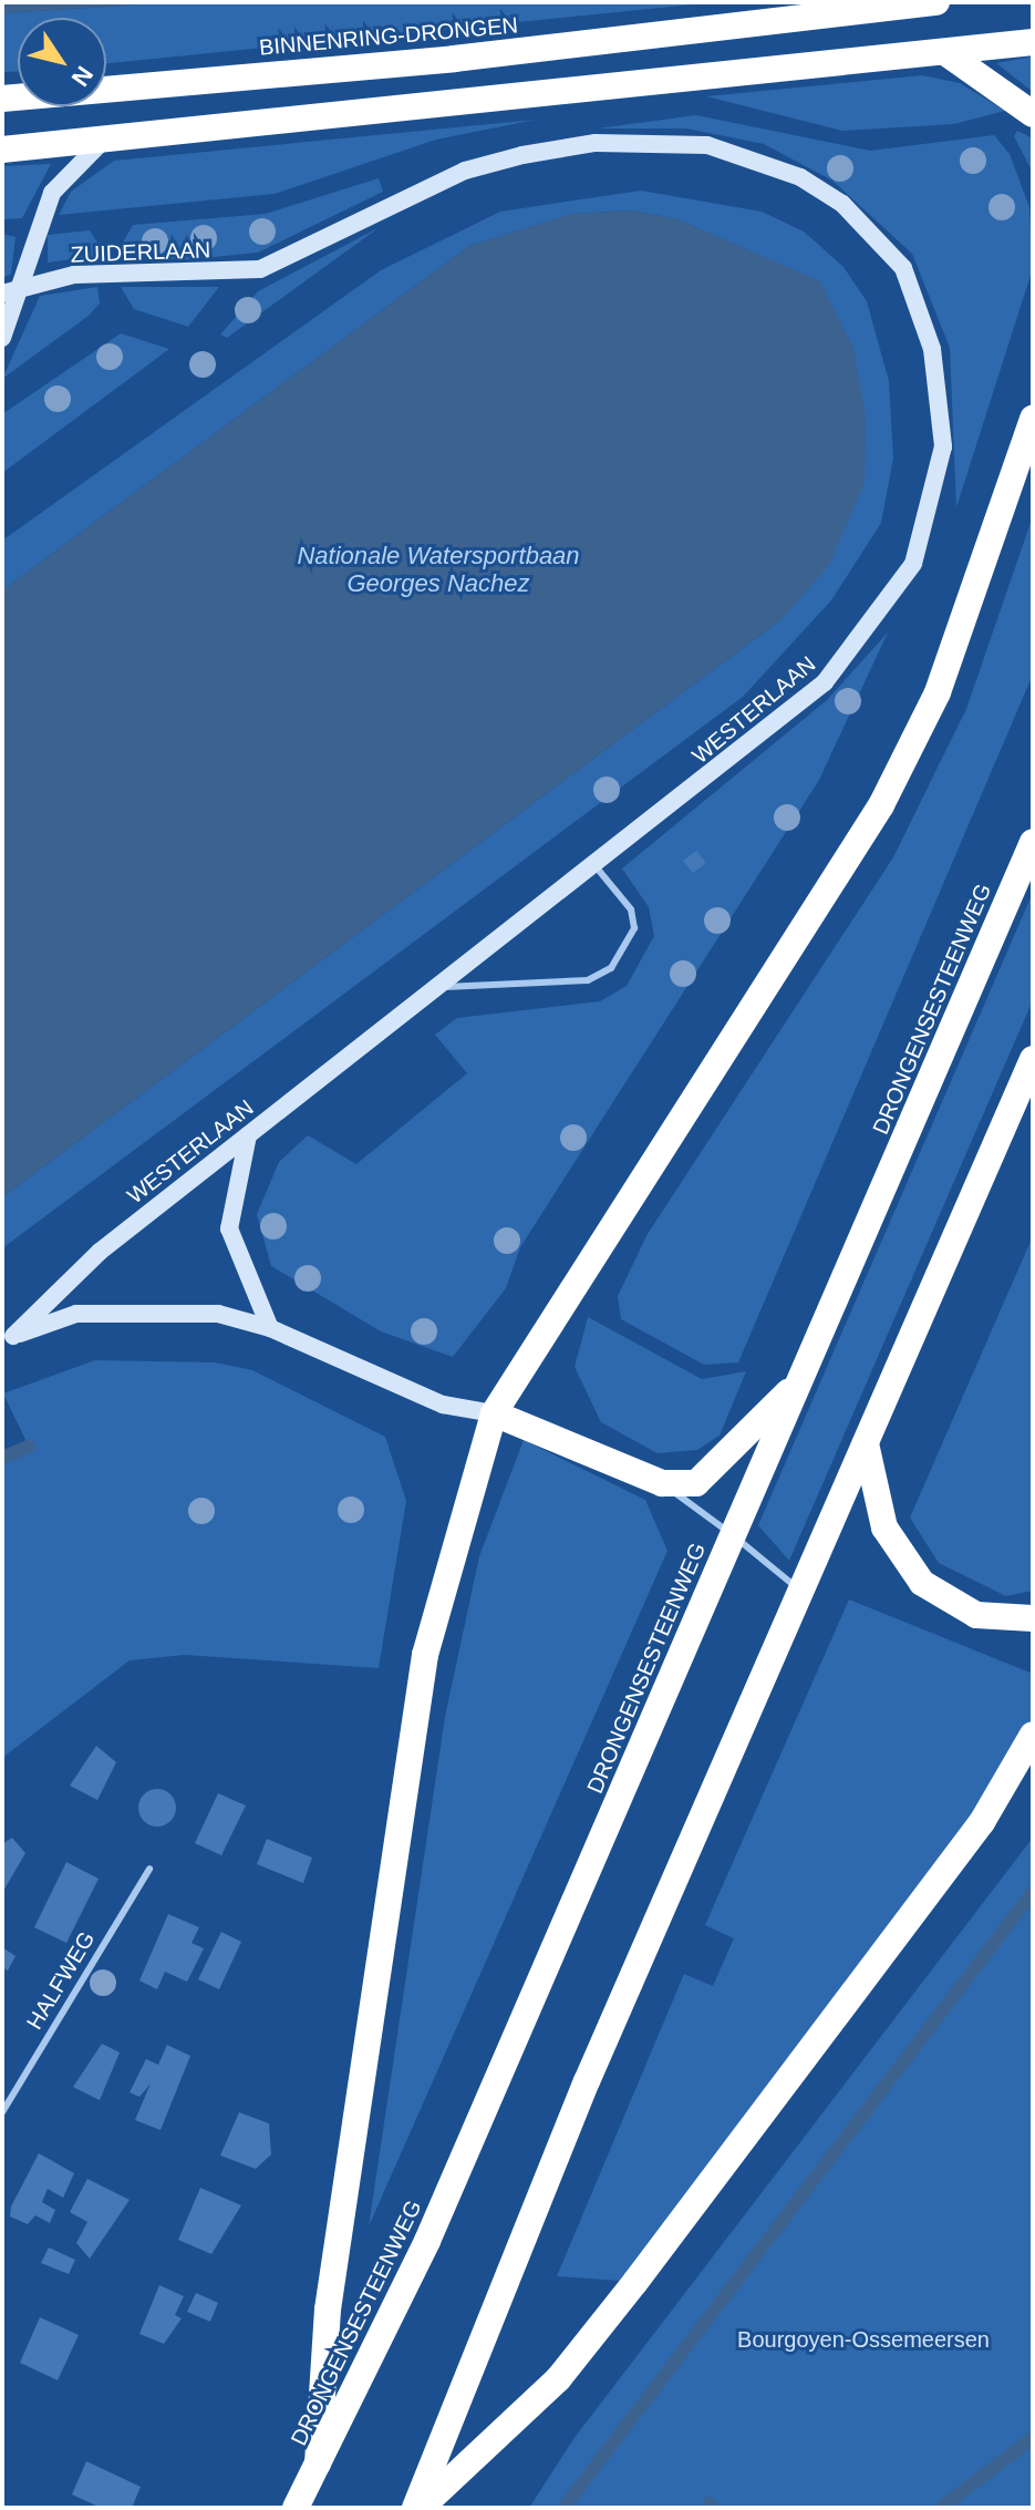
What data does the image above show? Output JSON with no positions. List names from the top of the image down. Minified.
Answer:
{"streets":{"highway":["BINNENRING-DRONGEN","DRONGENSESTEENWEG"],"street":["ZUIDERLAAN","WESTERLAAN"],"lane":["HALFWEG"]},"crossings":[["ZUIDERLAAN","WESTERLAAN"]],"water":["Nationale Watersportbaan Georges Nachez"],"parks":["Bourgoyen-Ossemeersen"],"north":"bottom right"}
